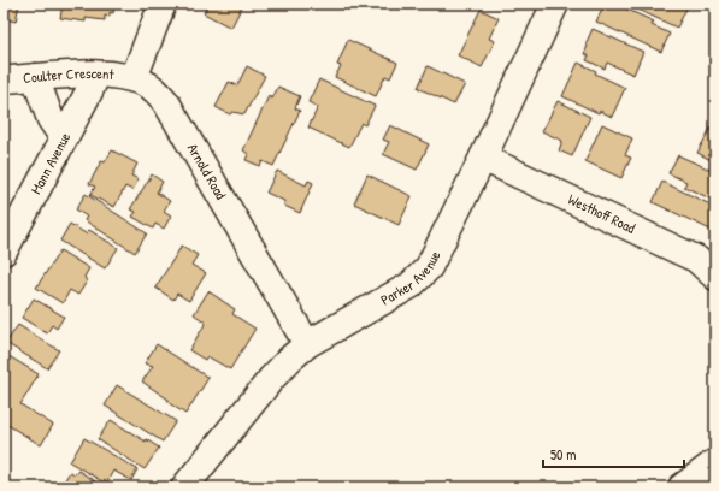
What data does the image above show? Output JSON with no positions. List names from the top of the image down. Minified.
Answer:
{"streets":{"street":["Coulter Crescent","Mann Avenue","Arnold Road","Westhoff Road","Parker Avenue"]},"crossings":[["Coulter Crescent","Mann Avenue"],["Coulter Crescent","Arnold Road"],["Arnold Road","Parker Avenue"],["Westhoff Road","Parker Avenue"]],"scale_bar":"50 m"}
